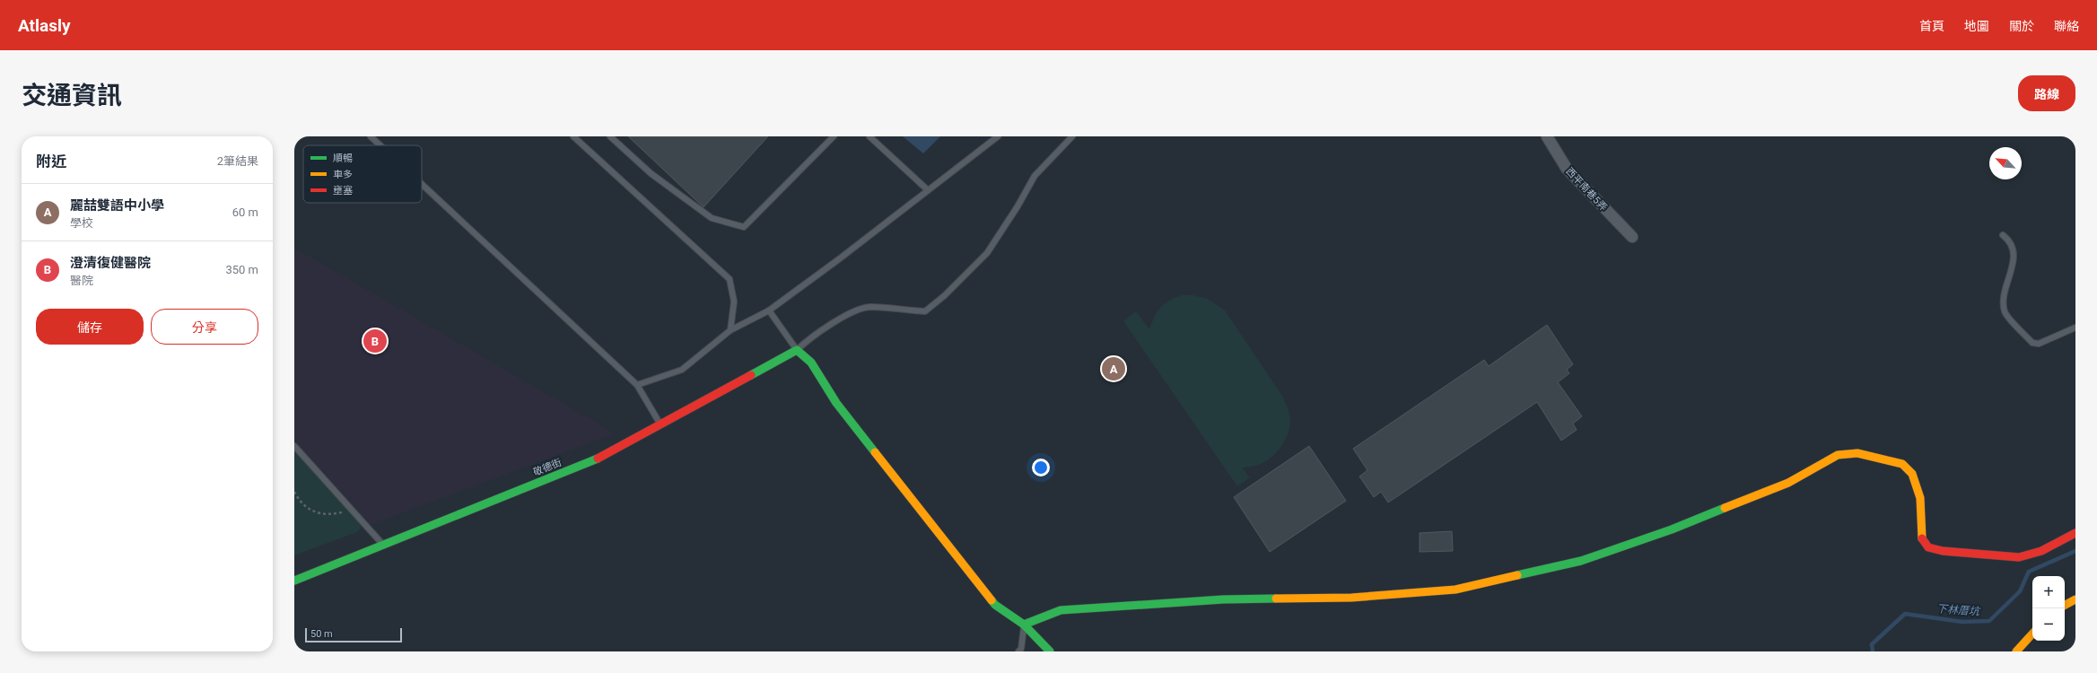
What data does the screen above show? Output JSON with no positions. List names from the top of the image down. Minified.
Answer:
{"streets":{"street":["西平南巷5弄","敬德街"]},"water":["下林厝坑"],"legend":["順暢","車多","壅塞"],"scale_bar":"50 m","north":"top left","page":{"header":"Atlasly","nav":["首頁","地圖","關於","聯絡"],"title":"交通資訊","buttons":["路線",["儲存","分享"]],"heading":["附近","2筆結果"],"list":[{"mark":"A","name":"麗喆雙語中小學","note":"學校","value":"60 m"},{"mark":"B","name":"澄清復健醫院","note":"醫院","value":"350 m"}],"pins":["B","A"],"map_buttons":["+","−"],"scale":"50 m"}}
